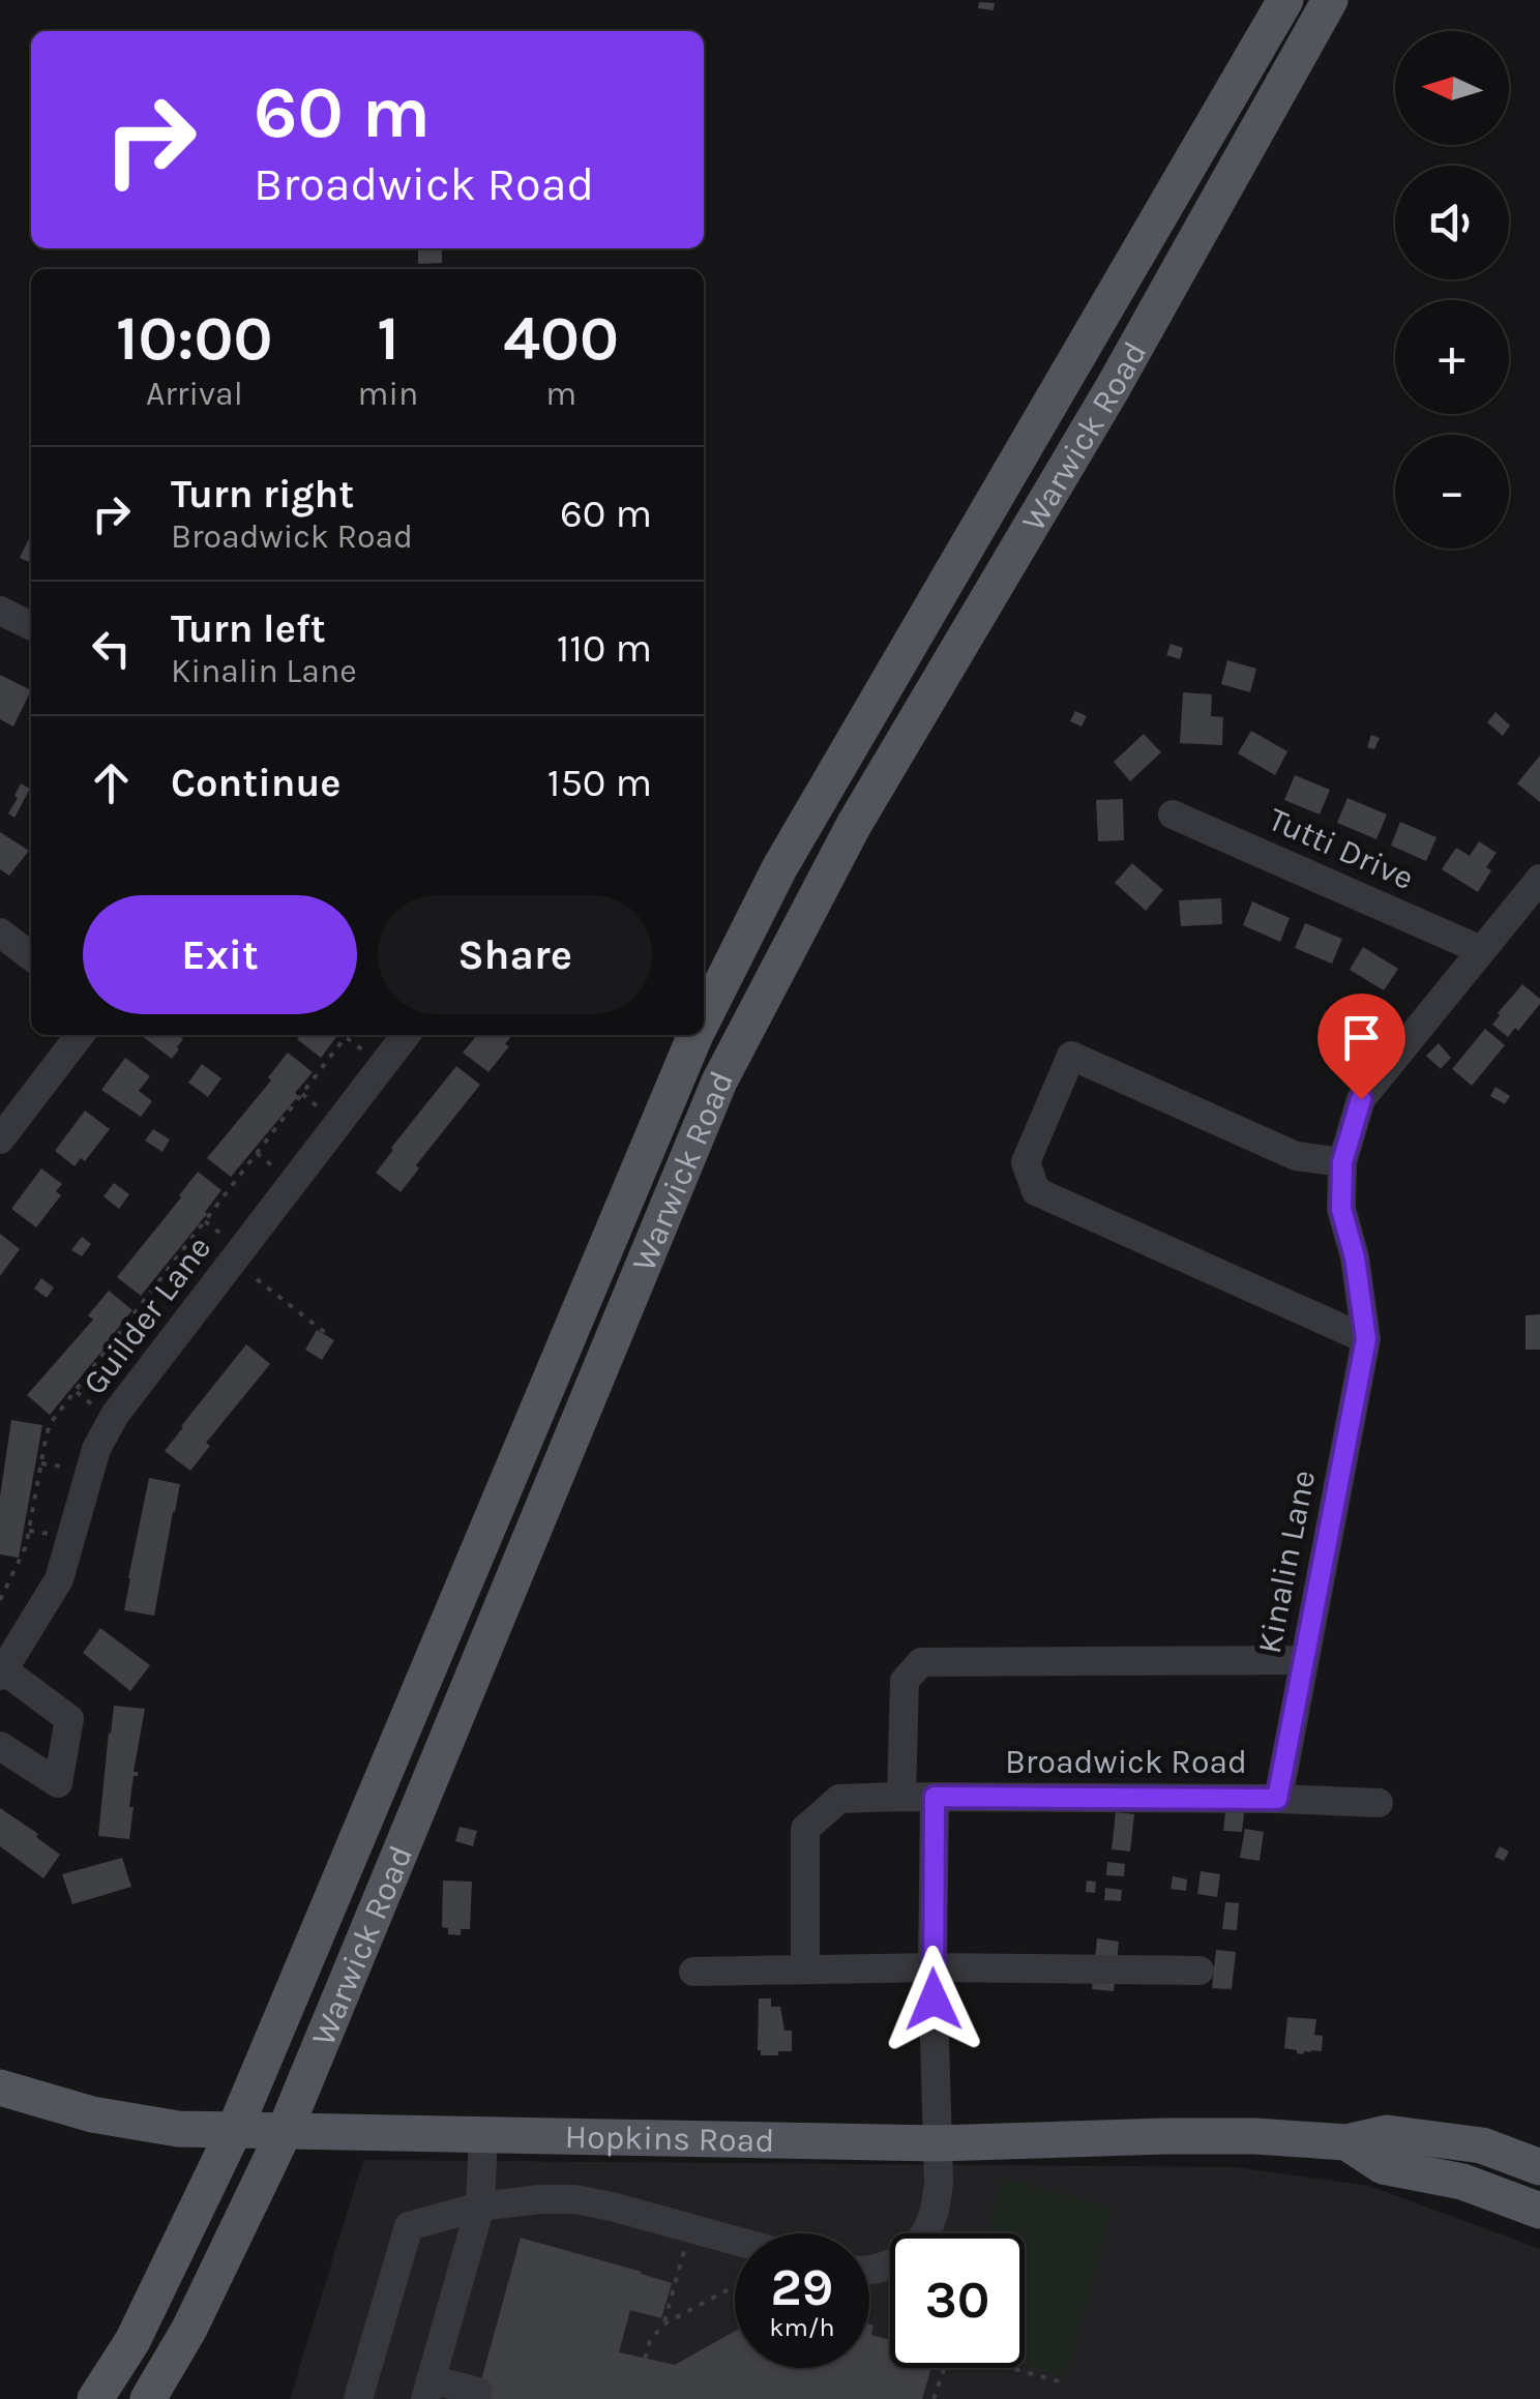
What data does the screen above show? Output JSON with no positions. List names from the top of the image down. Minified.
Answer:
{"streets":{"main road":["Warwick Road","Hopkins Road"],"street":["Tutti Drive","Guilder Lane","Kinalin Lane","Broadwick Road"]},"crossings":[["Warwick Road","Hopkins Road"],["Tutti Drive","Kinalin Lane"],["Kinalin Lane","Broadwick Road"]],"north":"left","page":{"map_buttons":["+","−"],"turn":["60 m","Broadwick Road"],"eta":["10:00","Arrival","1","min","400","m"],"list":[{"name":"Turn right","note":"Broadwick Road","value":"60 m"},{"name":"Turn left","note":"Kinalin Lane","value":"110 m"},{"name":"Continue","value":"150 m"}],"buttons":["Exit","Share"],"speed":"29 km/h","limit":"30"}}
